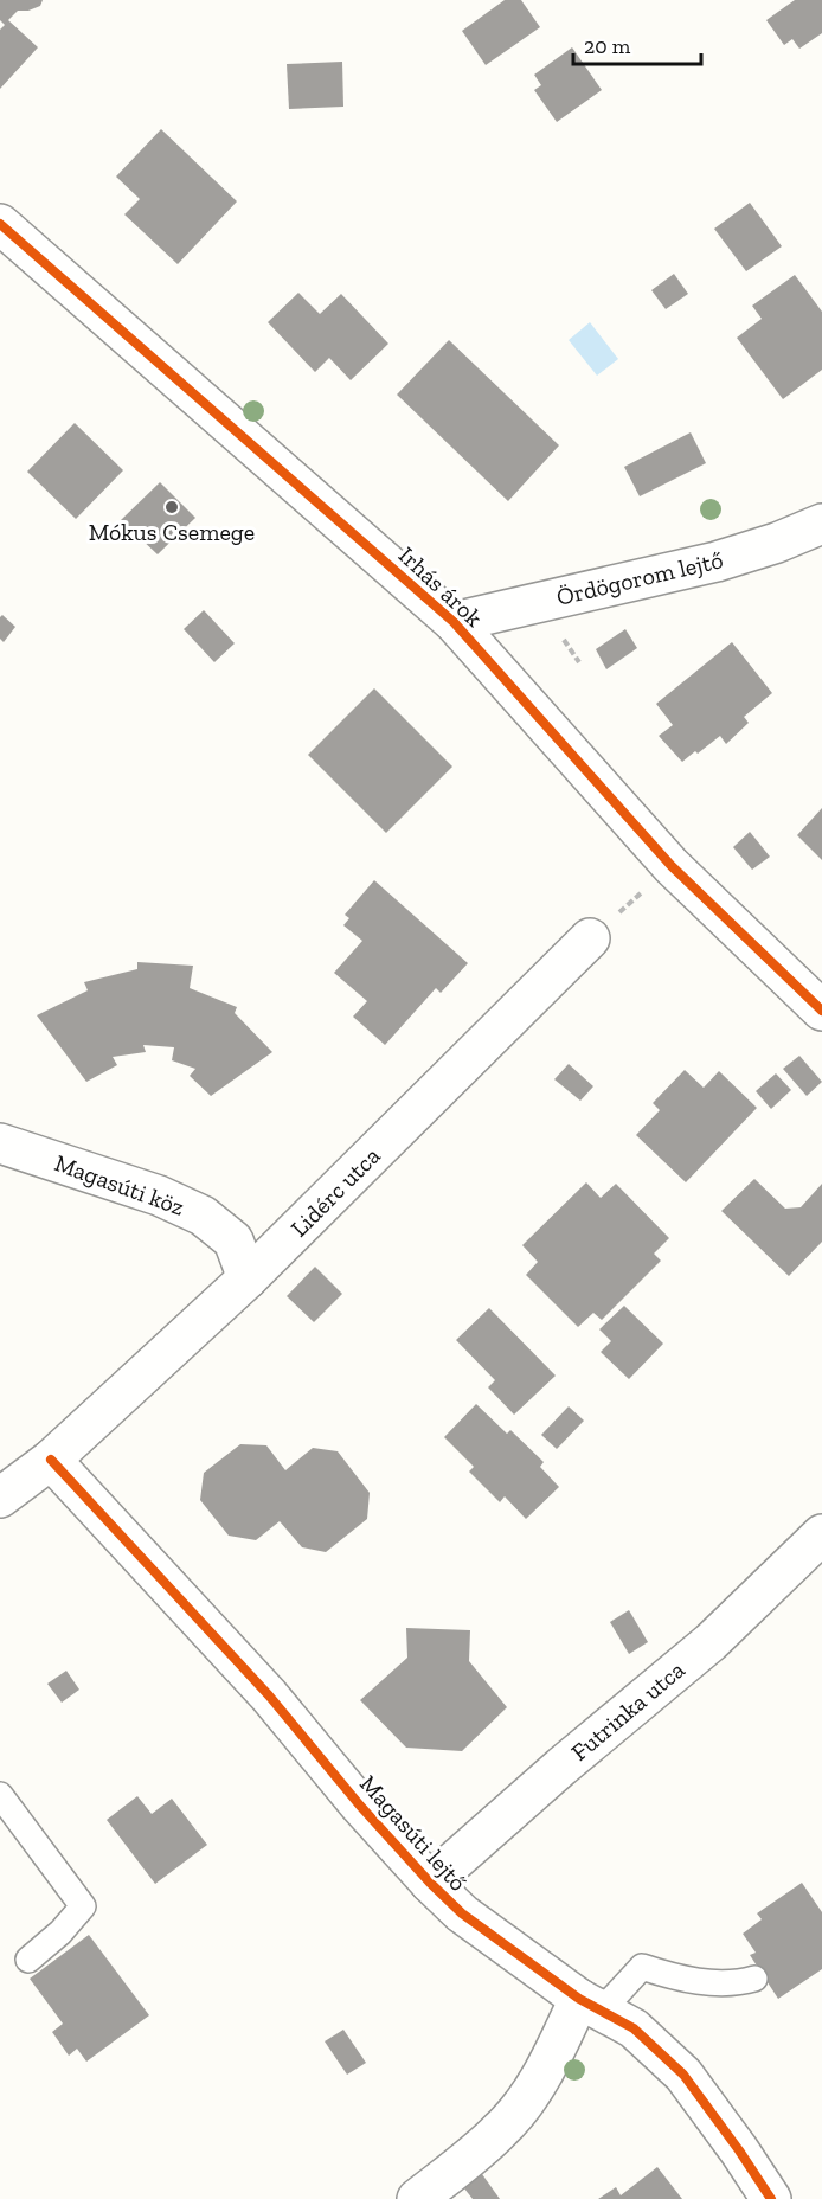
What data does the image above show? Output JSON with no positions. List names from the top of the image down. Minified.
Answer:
{"streets":{"street":["Ördögorom lejtő","Irhás árok","Magasúti köz","Lidérc utca","Futrinka utca","Magasúti lejtő"]},"crossings":[["Ördögorom lejtő","Irhás árok"],["Magasúti köz","Lidérc utca"],["Lidérc utca","Magasúti lejtő"],["Futrinka utca","Magasúti lejtő"]],"places":["Mókus Csemege"],"scale_bar":"20 m"}
